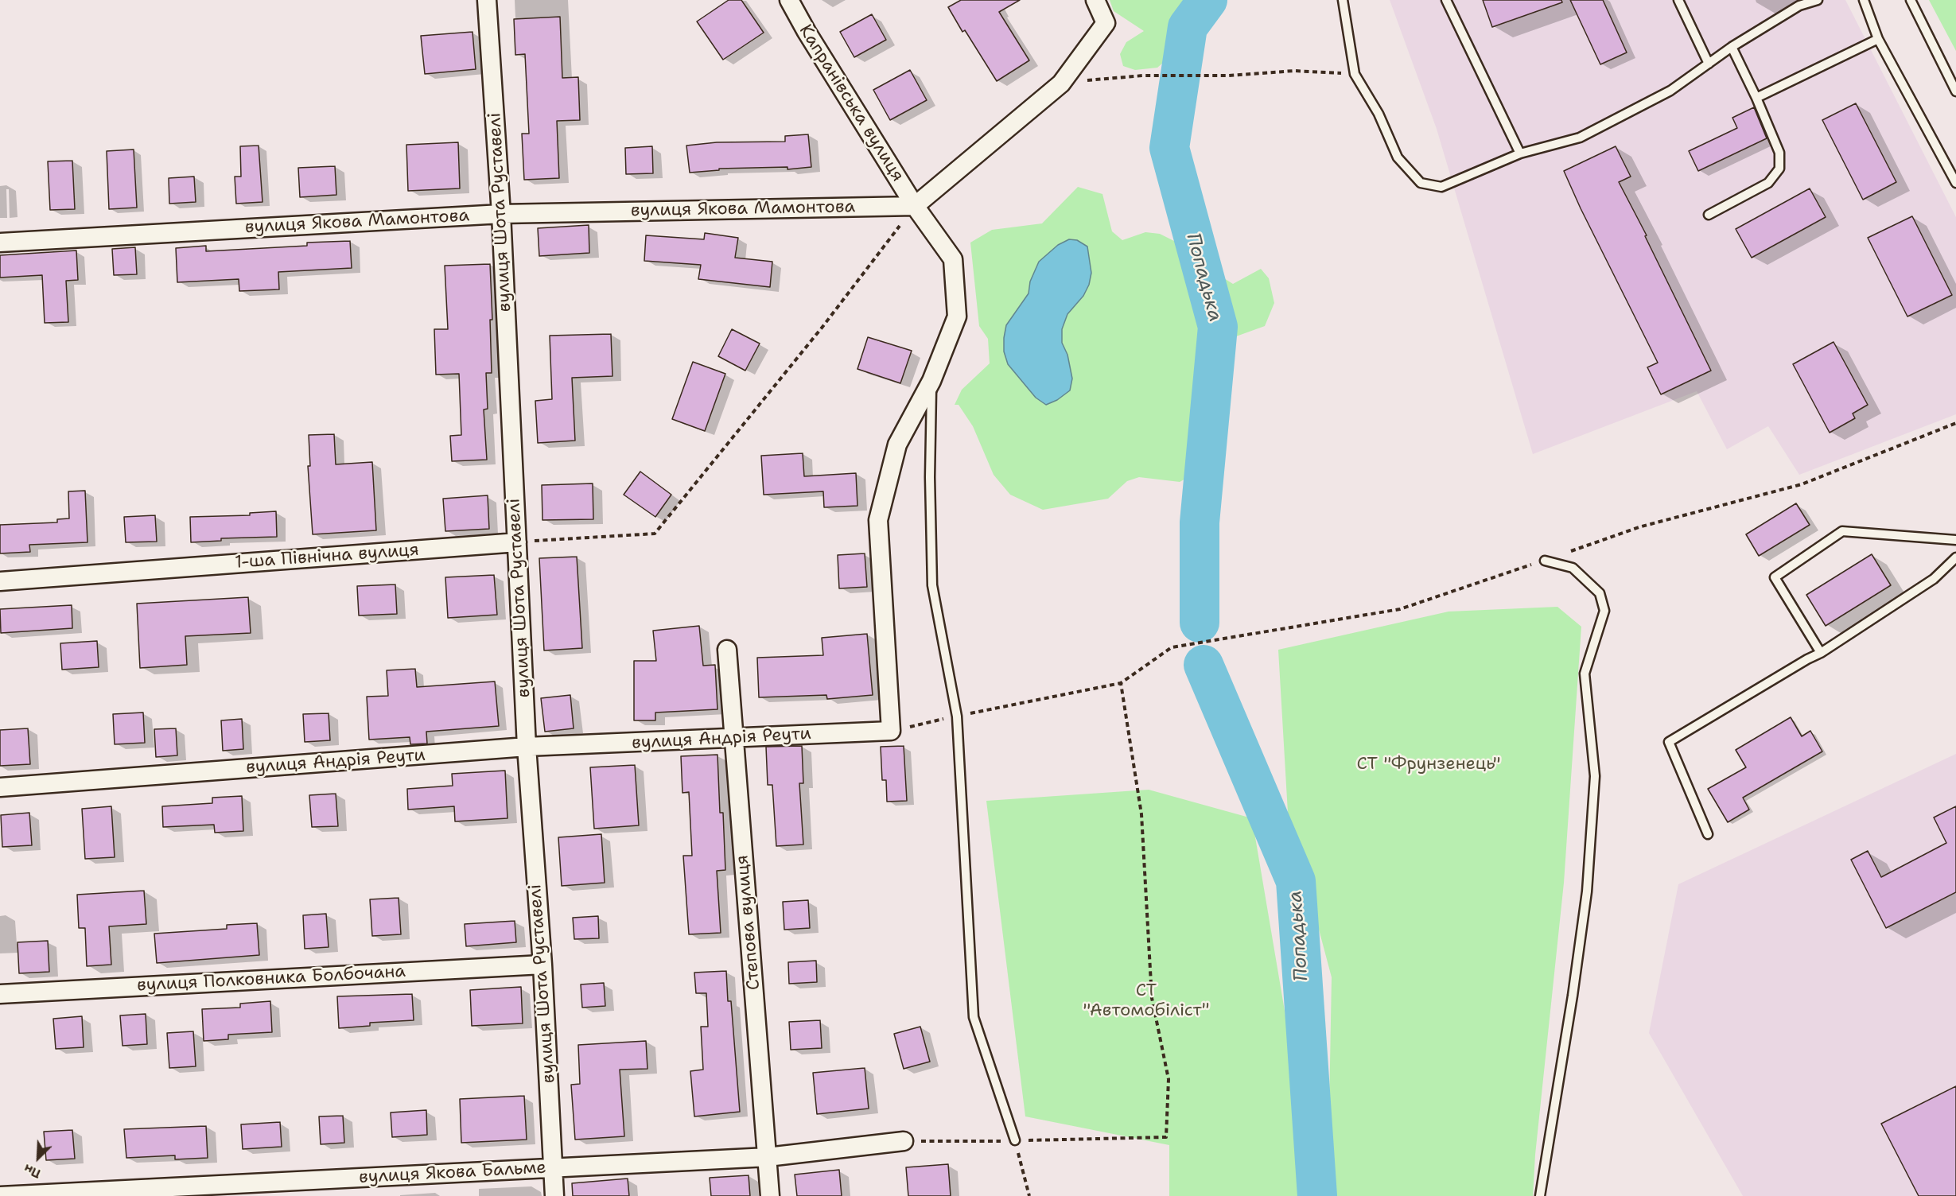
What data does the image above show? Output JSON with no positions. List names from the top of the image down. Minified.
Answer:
{"streets":{"street":["Капранівська вулиця","вулиця Якова Мамонтова","вулиця Шота Руставелі","1-ша Північна вулиця","вулиця Андрія Реути","Степова вулиця","вулиця Полковника Болбочана","вулиця Якова Бальме"]},"crossings":[["Капранівська вулиця","вулиця Якова Мамонтова"],["вулиця Якова Мамонтова","вулиця Шота Руставелі"],["вулиця Шота Руставелі","1-ша Північна вулиця"],["вулиця Шота Руставелі","вулиця Андрія Реути"],["вулиця Шота Руставелі","вулиця Полковника Болбочана"],["вулиця Шота Руставелі","вулиця Якова Бальме"],["вулиця Андрія Реути","Степова вулиця"],["Степова вулиця","вулиця Якова Бальме"]],"water":["Попадька"],"parks":["СТ \"Фрунзенець\"","СТ \"Автомобіліст\""],"north":"bottom left"}
